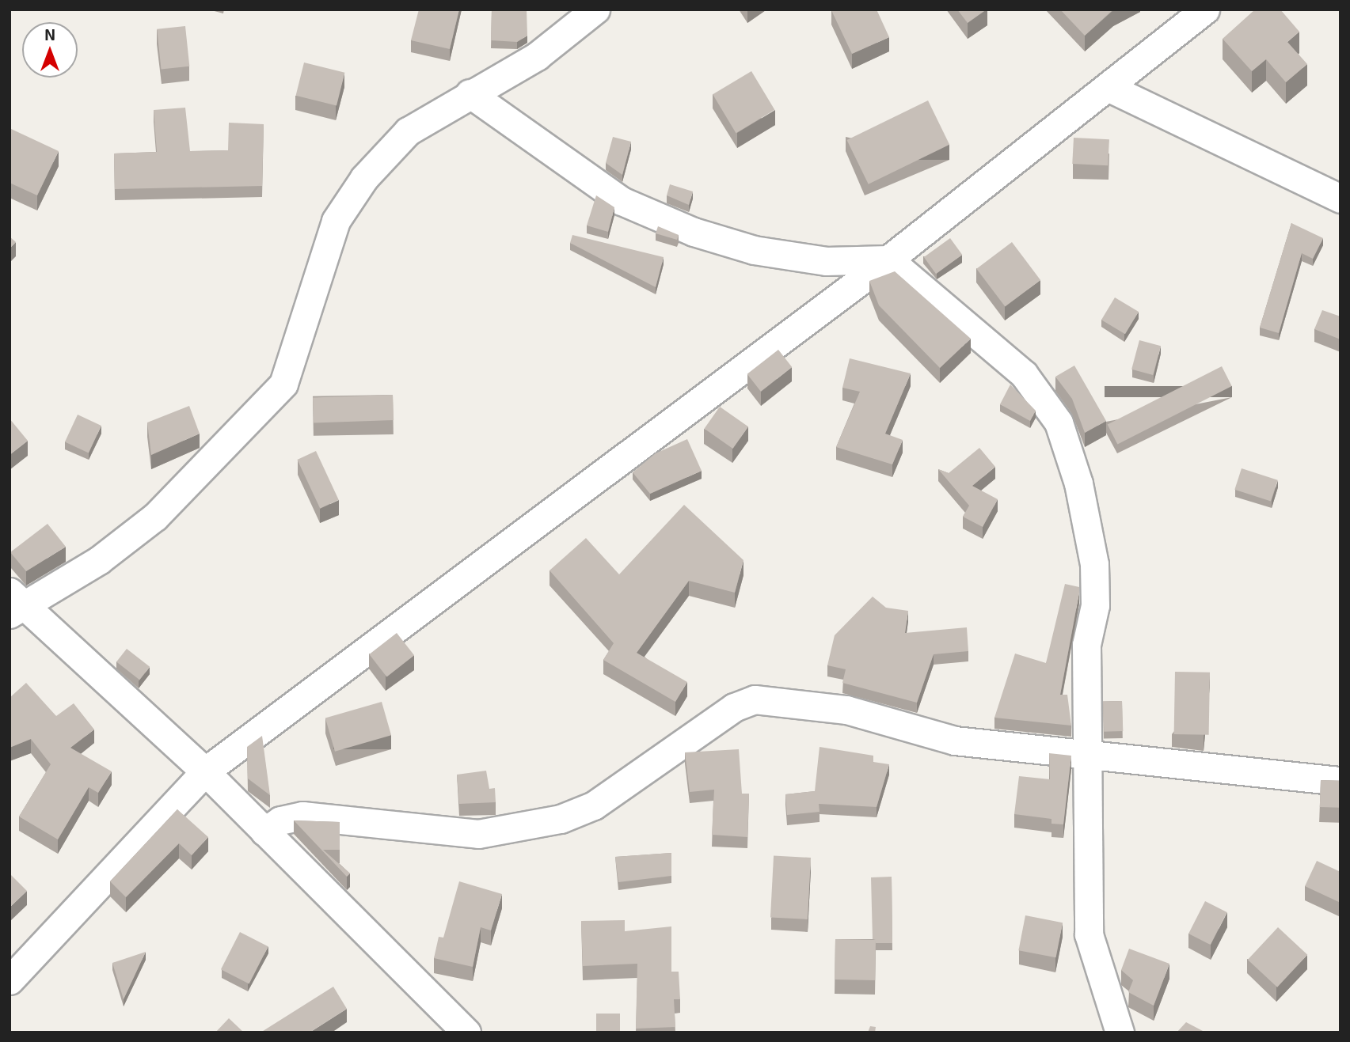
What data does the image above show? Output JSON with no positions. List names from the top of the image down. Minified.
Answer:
{"north":"top"}
